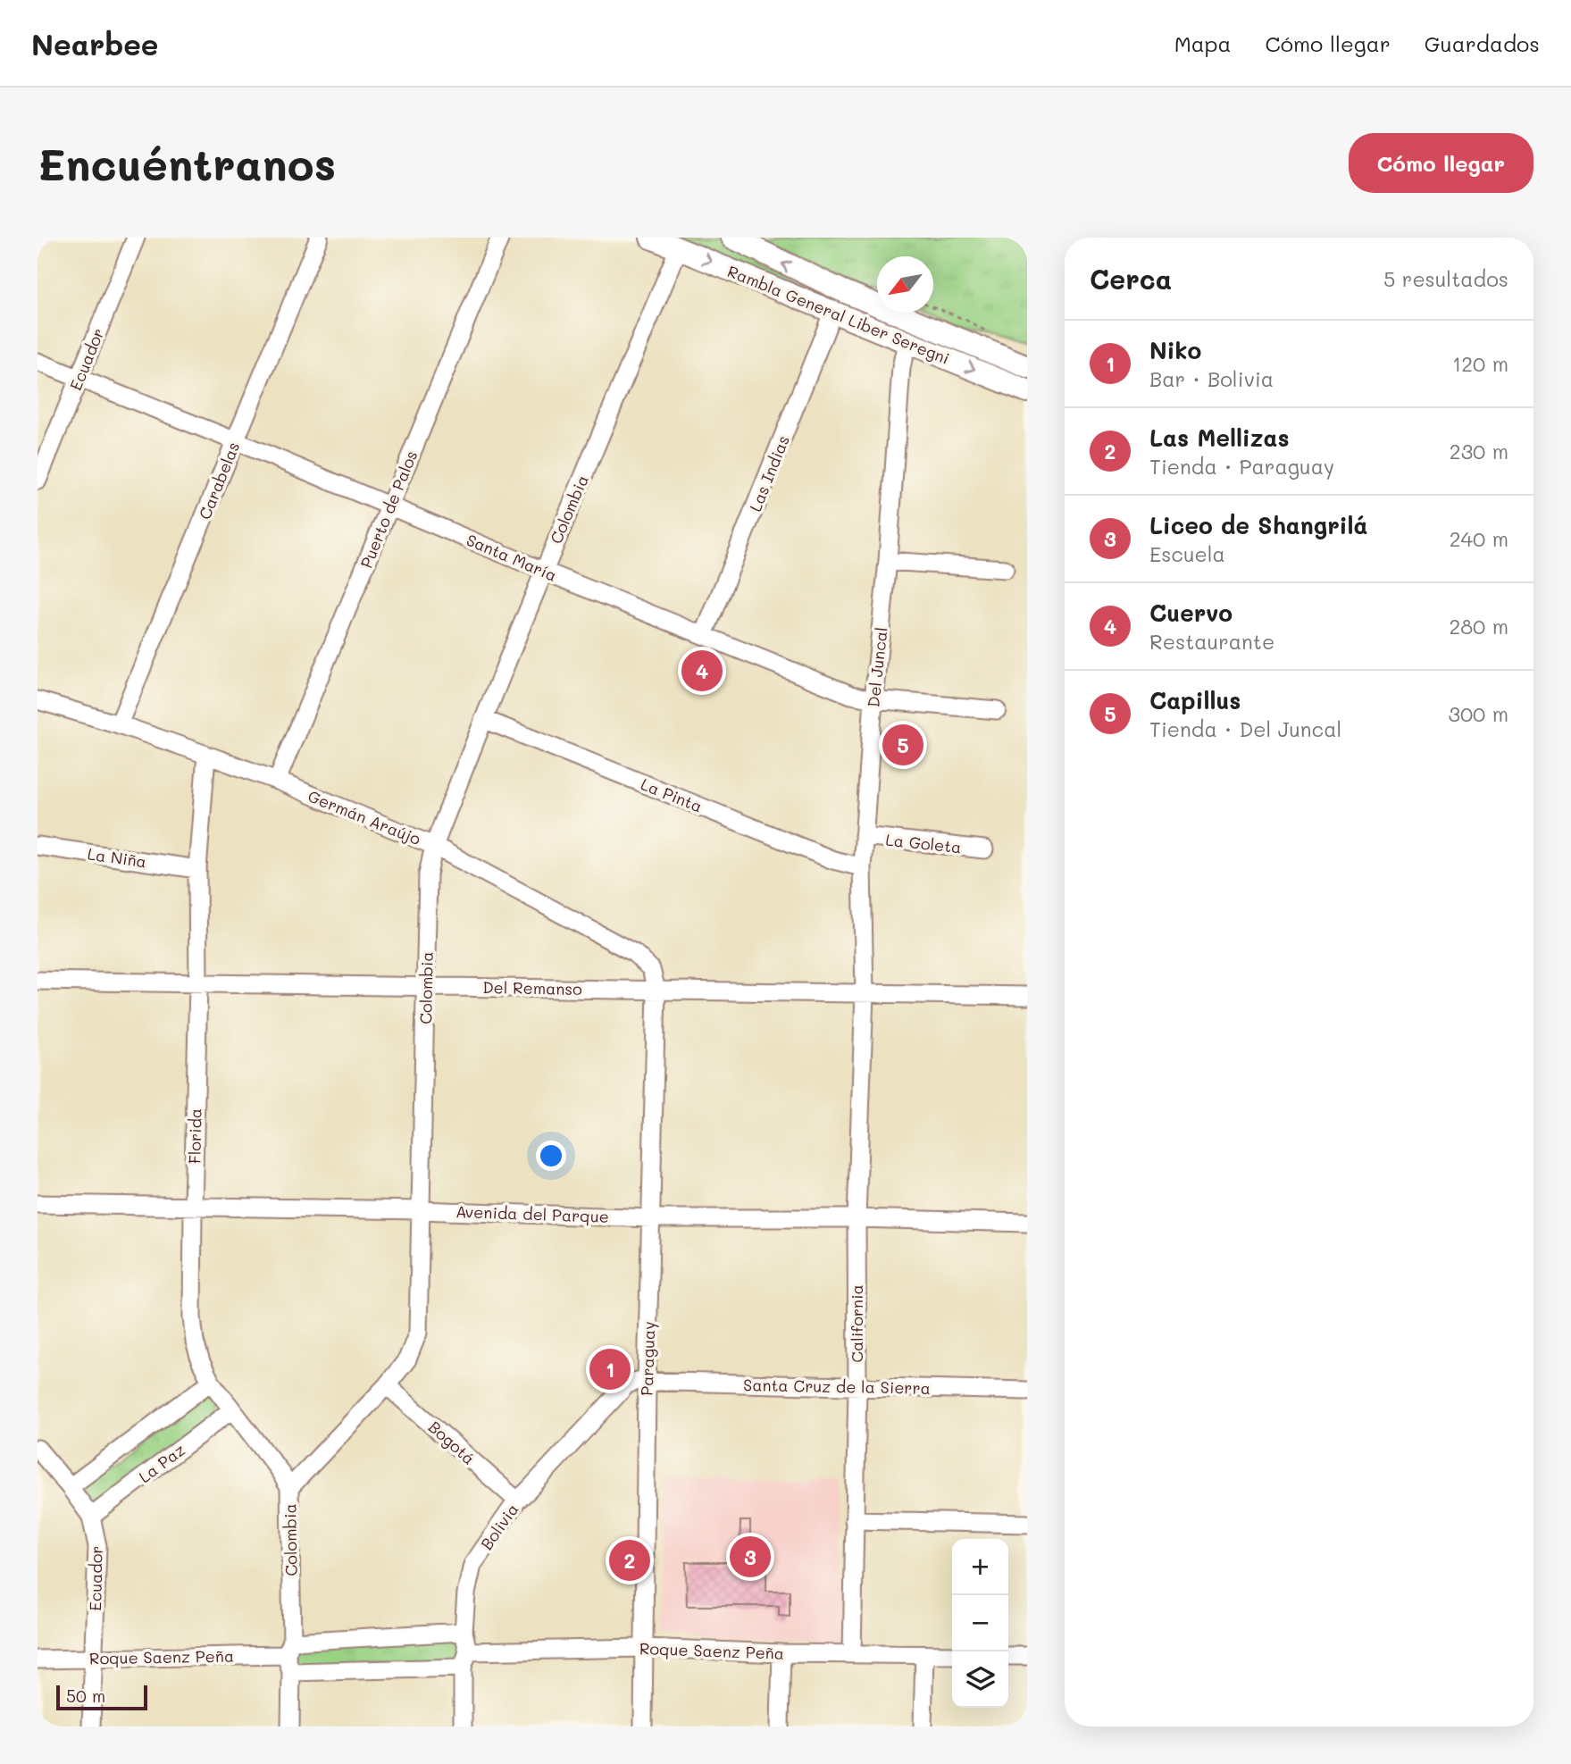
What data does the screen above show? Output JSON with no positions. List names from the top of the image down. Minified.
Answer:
{"streets":{"main road":["Rambla General Liber Seregni"],"street":["Ecuador","Las Indias","Carabelas","Puerto de Palos","Colombia","Santa María","Del Juncal","La Pinta","Germán Araújo","La Goleta","La Niña","Del Remanso","Florida","Avenida del Parque","California","Paraguay","Santa Cruz de la Sierra","Bogotá","La Paz","Bolivia","Roque Saenz Peña"]},"crossings":[["Rambla General Liber Seregni","Las Indias"],["Rambla General Liber Seregni","Colombia"],["Rambla General Liber Seregni","Del Juncal"],["Ecuador","Santa María"],["Ecuador","La Paz"],["Ecuador","Roque Saenz Peña"],["Las Indias","Santa María"],["Carabelas","Santa María"],["Carabelas","Germán Araújo"],["Puerto de Palos","Santa María"],["Puerto de Palos","Germán Araújo"],["Colombia","Santa María"],["Colombia","La Pinta"],["Colombia","Germán Araújo"],["Colombia","Del Remanso"],["Colombia","Florida"],["Colombia","Avenida del Parque"],["Colombia","Bogotá"],["Colombia","Roque Saenz Peña"],["Santa María","Del Juncal"],["Del Juncal","La Pinta"],["Del Juncal","La Goleta"],["Del Juncal","Del Remanso"],["Del Juncal","California"],["Germán Araújo","Del Remanso"],["Germán Araújo","Florida"],["Germán Araújo","Paraguay"],["La Niña","Florida"],["Del Remanso","Florida"],["Del Remanso","California"],["Del Remanso","Paraguay"],["Florida","Avenida del Parque"],["Florida","La Paz"],["Avenida del Parque","California"],["Avenida del Parque","Paraguay"],["California","Santa Cruz de la Sierra"],["California","Roque Saenz Peña"],["Paraguay","Santa Cruz de la Sierra"],["Paraguay","Bolivia"],["Paraguay","Roque Saenz Peña"],["Santa Cruz de la Sierra","Bolivia"],["Bogotá","Bolivia"],["Bolivia","Roque Saenz Peña"]],"scale_bar":"50 m","north":"bottom left","page":{"header":"Nearbee","nav":["Mapa","Cómo llegar","Guardados"],"buttons":"Cómo llegar","title":"Encuéntranos","heading":["Cerca","5 resultados"],"list":[{"mark":"1","name":"Niko","note":"Bar · Bolivia","value":"120 m"},{"mark":"2","name":"Las Mellizas","note":"Tienda · Paraguay","value":"230 m"},{"mark":"3","name":"Liceo de Shangrilá","note":"Escuela","value":"240 m"},{"mark":"4","name":"Cuervo","note":"Restaurante","value":"280 m"},{"mark":"5","name":"Capillus","note":"Tienda · Del Juncal","value":"300 m"}],"pins":["4","5","1","3","2"],"map_buttons":["+","−"],"scale":"50 m"}}
